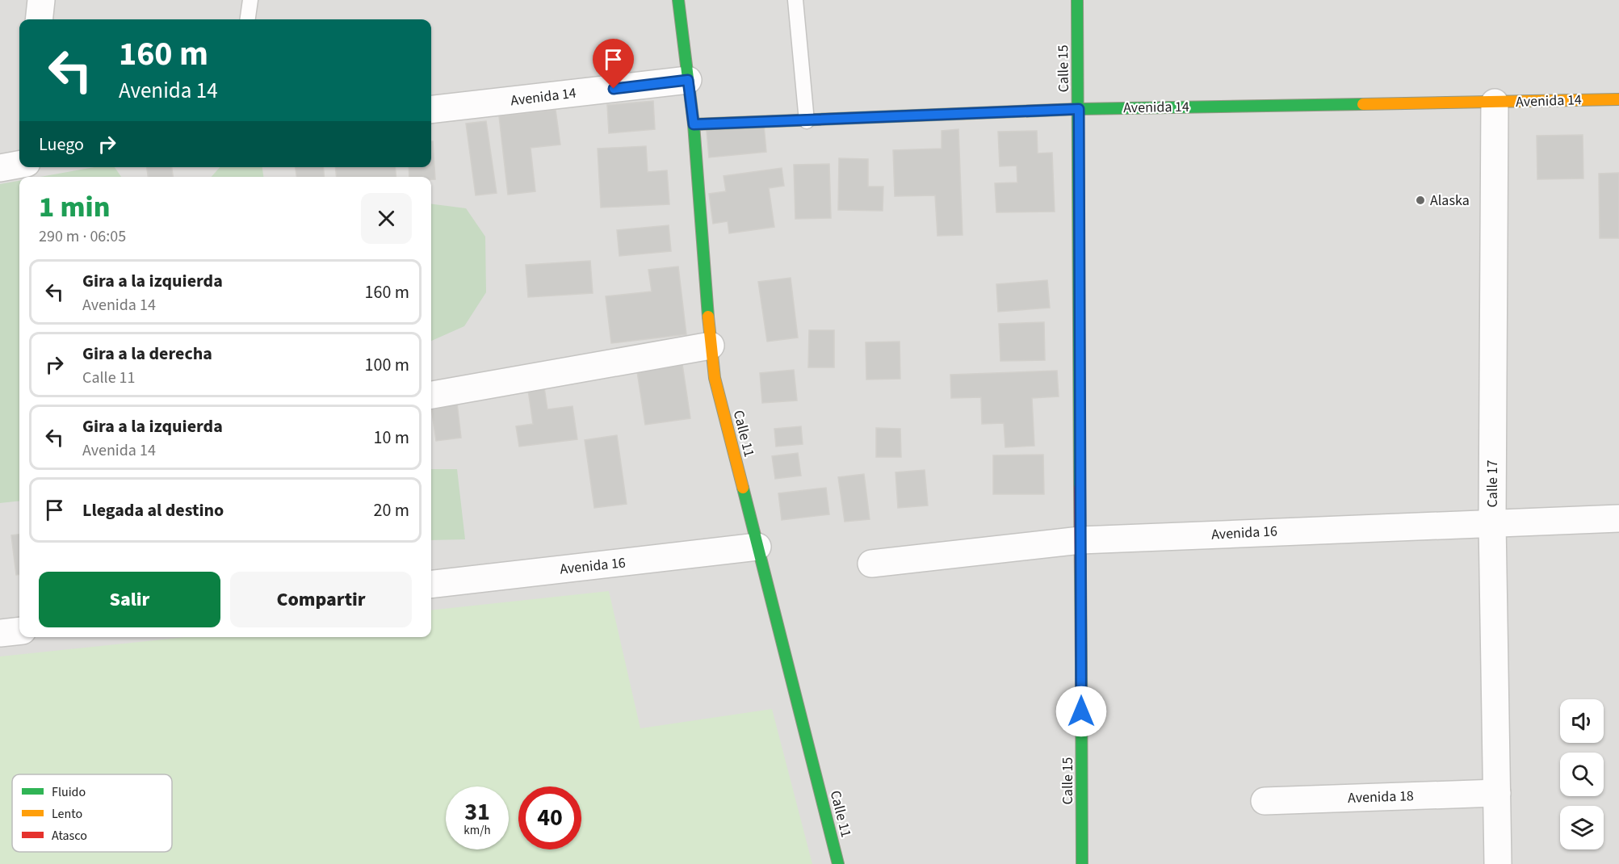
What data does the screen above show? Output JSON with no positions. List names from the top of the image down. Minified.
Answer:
{"streets":{"street":["Calle 15","Avenida 14","Calle 11","Calle 17","Avenida 16","Avenida 18"]},"crossings":[["Calle 15","Avenida 14"],["Calle 15","Avenida 16"],["Avenida 14","Calle 11"],["Avenida 14","Calle 17"],["Calle 11","Avenida 16"],["Calle 17","Avenida 16"],["Calle 17","Avenida 18"]],"places":["Alaska"],"legend":["Fluido","Lento","Atasco"],"page":{"turn":["160 m","Avenida 14"],"then":"Luego","heading":["1 min","290 m · 06:05"],"list":[{"name":"Gira a la izquierda","note":"Avenida 14","value":"160 m"},{"name":"Gira a la derecha","note":"Calle 11","value":"100 m"},{"name":"Gira a la izquierda","note":"Avenida 14","value":"10 m"},{"name":"Llegada al destino","value":"20 m"}],"buttons":["Salir","Compartir"],"speed":"31 km/h","limit":"40"}}
